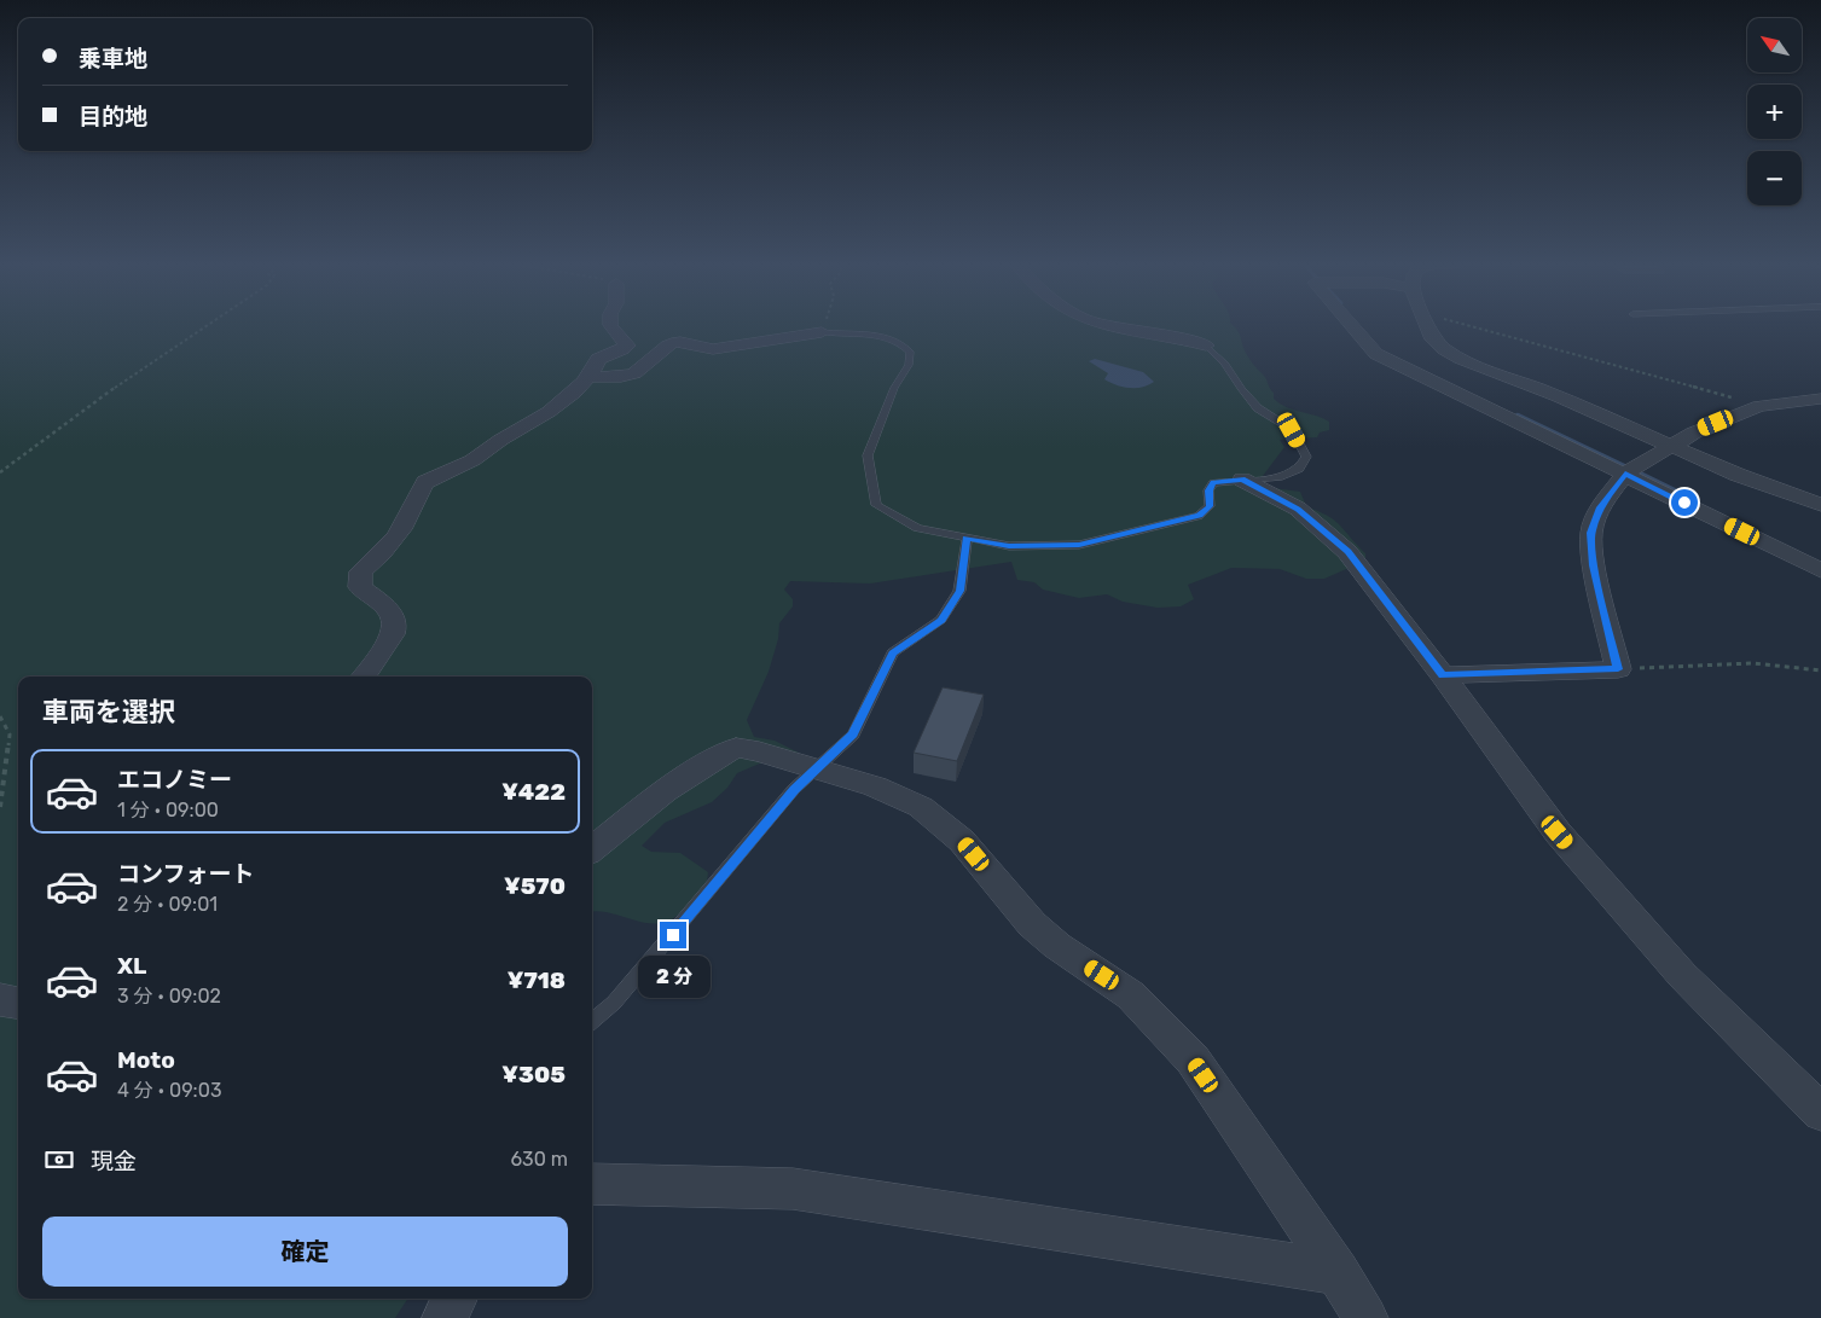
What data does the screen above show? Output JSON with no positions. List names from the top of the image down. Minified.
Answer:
{"north":"top left","page":{"map_buttons":["+","−"],"banner":["乗車地","目的地"],"heading":"車両を選択","list":[{"name":"エコノミー","note":"1 分 · 09:00","value":"¥422"},{"name":"コンフォート","note":"2 分 · 09:01","value":"¥570"},{"name":"XL","note":"3 分 · 09:02","value":"¥718"},{"name":"Moto","note":"4 分 · 09:03","value":"¥305"}],"bubble":"2 分","pay":["現金","630 m"],"buttons":"確定"}}
